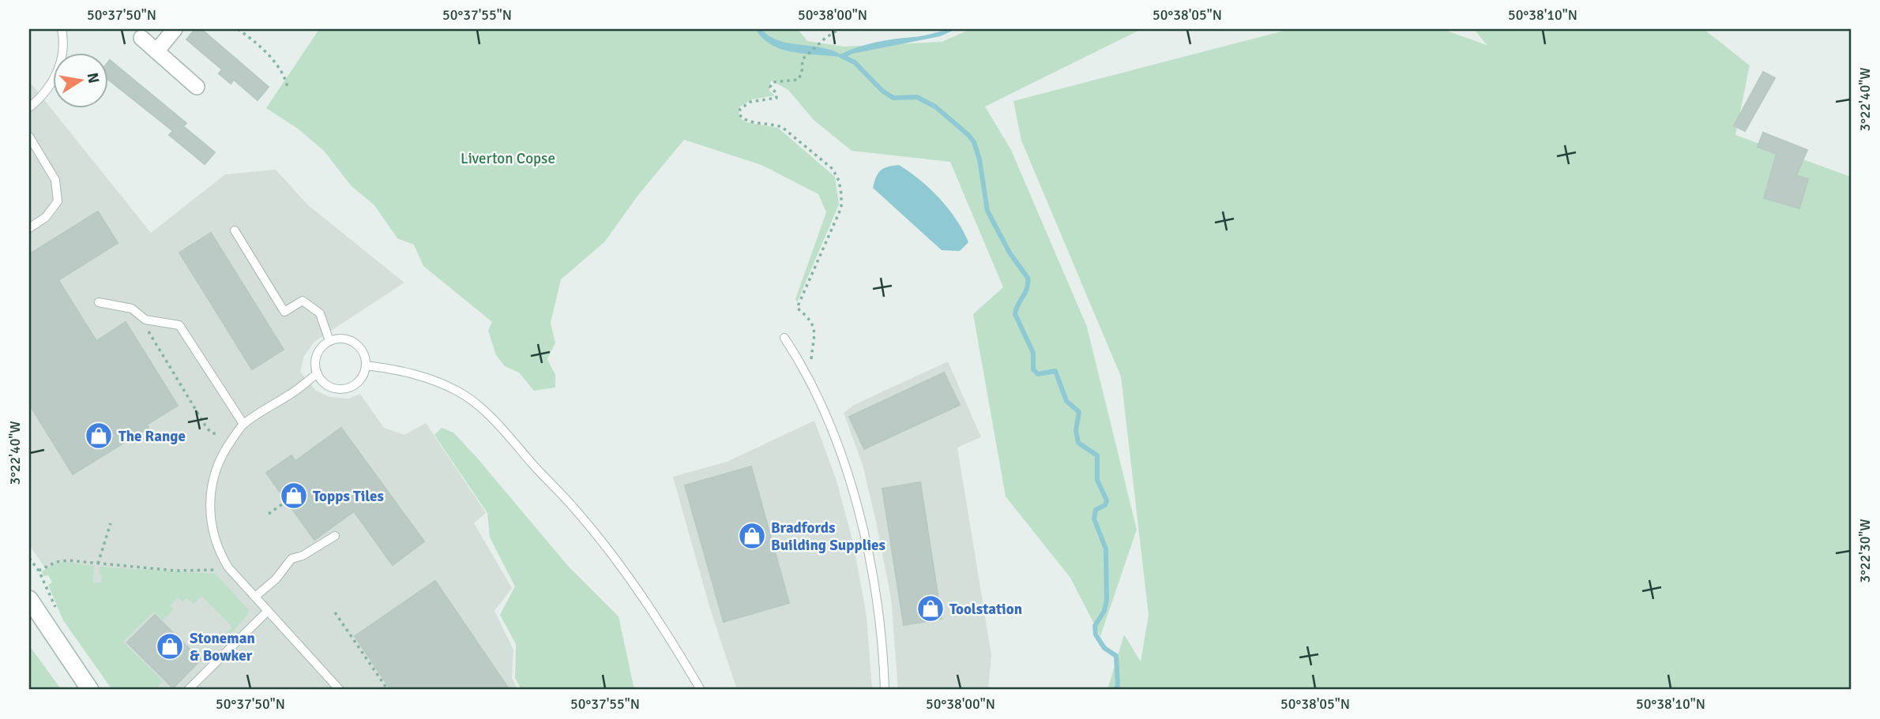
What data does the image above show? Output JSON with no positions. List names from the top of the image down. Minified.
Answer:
{"parks":["Liverton Copse"],"places":{"shop":["The Range","Topps Tiles","Bradfords Building Supplies","Toolstation","Stoneman & Bowker"]},"north":"right","coordinates":["50°37'50\"N","50°37'55\"N","50°38'00\"N","50°38'05\"N","50°38'10\"N","3°22'40\"W","3°22'30\"W"]}
